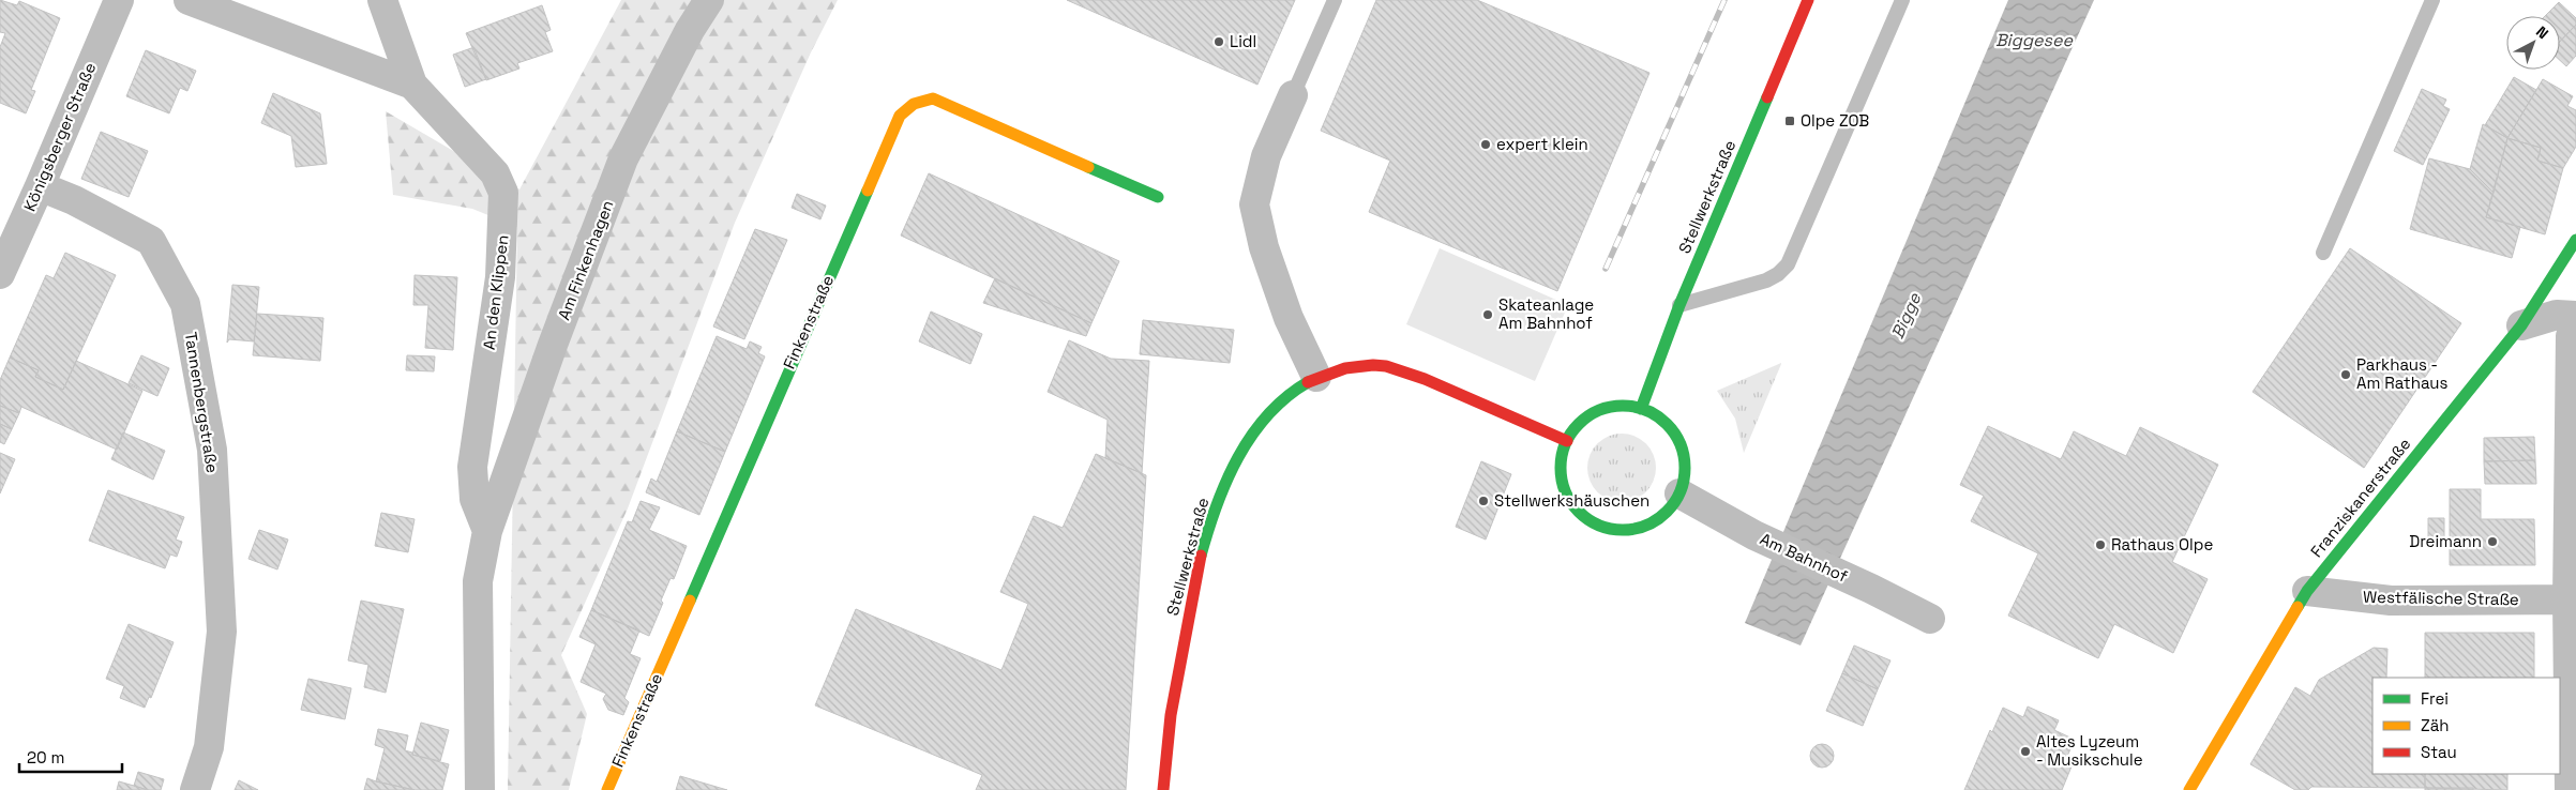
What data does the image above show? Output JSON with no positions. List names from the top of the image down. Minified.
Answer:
{"streets":{"street":["Königsberger Straße","Stellwerkstraße","Am Finkenhagen","An den Klippen","Finkenstraße","Tannenbergstraße","Franziskanerstraße","Am Bahnhof","Westfälische Straße"]},"crossings":[["Königsberger Straße","Tannenbergstraße"],["Stellwerkstraße","Am Bahnhof"],["Am Finkenhagen","An den Klippen"],["Franziskanerstraße","Westfälische Straße"]],"water":["Biggesee","Bigge"],"places":{"other":["Lidl","expert klein","Skateanlage Am Bahnhof","Parkhaus - Am Rathaus","Stellwerkshäuschen","Dreimann","Rathaus Olpe","Altes Lyzeum - Musikschule"],"transit":["Olpe ZOB"]},"legend":["Frei","Zäh","Stau"],"scale_bar":"20 m","north":"top right"}
